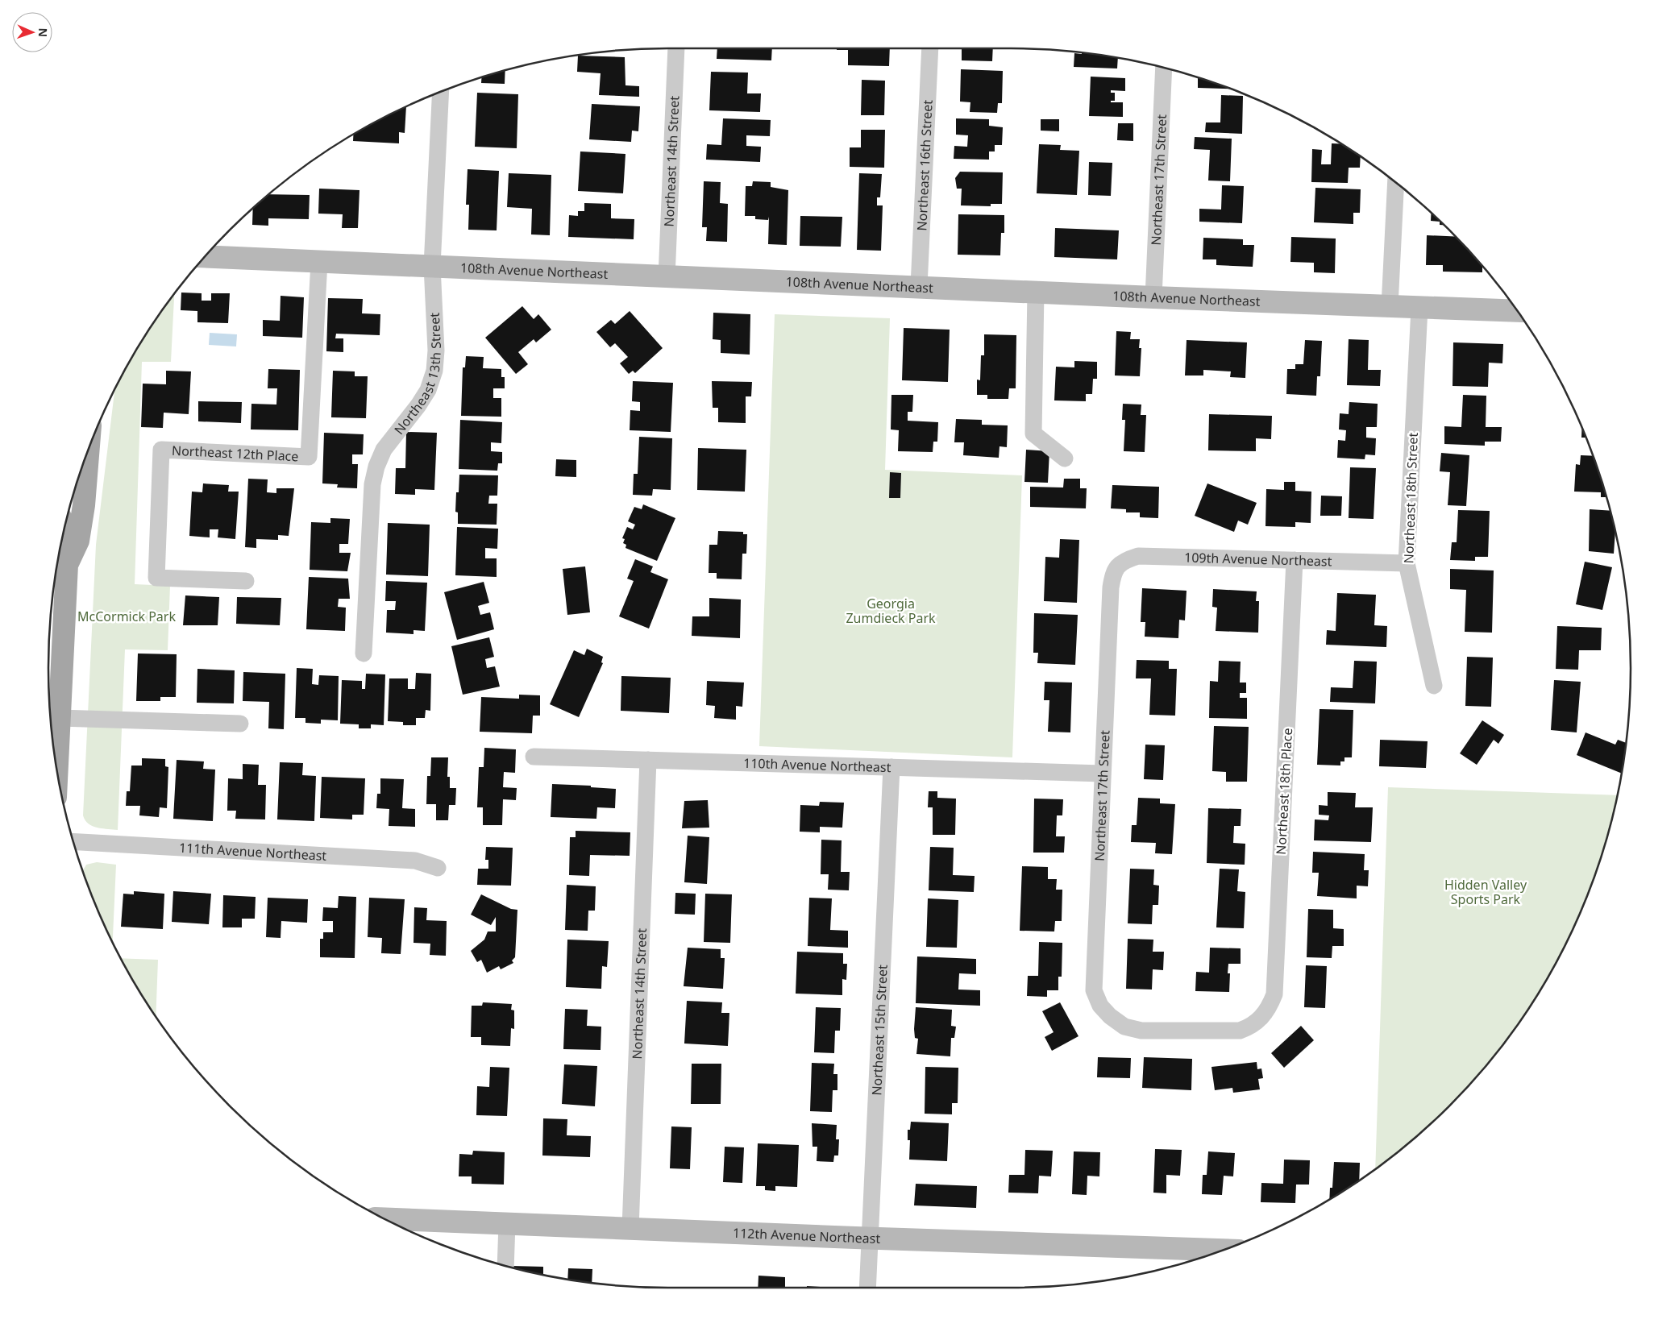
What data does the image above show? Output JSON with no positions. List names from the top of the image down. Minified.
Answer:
{"streets":{"main road":["108th Avenue Northeast","112th Avenue Northeast"],"street":["Northeast 14th Street","Northeast 16th Street","Northeast 17th Street","Northeast 13th Street","Northeast 12th Place","Northeast 18th Street","109th Avenue Northeast","110th Avenue Northeast","Northeast 18th Place","111th Avenue Northeast","Northeast 15th Street"]},"crossings":[["Northeast 14th Street","108th Avenue Northeast"],["Northeast 14th Street","110th Avenue Northeast"],["Northeast 14th Street","112th Avenue Northeast"],["Northeast 16th Street","108th Avenue Northeast"],["Northeast 17th Street","108th Avenue Northeast"],["Northeast 17th Street","109th Avenue Northeast"],["Northeast 17th Street","110th Avenue Northeast"],["Northeast 17th Street","Northeast 18th Place"],["108th Avenue Northeast","Northeast 13th Street"],["108th Avenue Northeast","Northeast 12th Place"],["108th Avenue Northeast","Northeast 18th Street"],["Northeast 18th Street","109th Avenue Northeast"],["109th Avenue Northeast","Northeast 18th Place"],["110th Avenue Northeast","Northeast 15th Street"],["Northeast 15th Street","112th Avenue Northeast"]],"parks":["Georgia Zumdieck Park","McCormick Park","Hidden Valley Sports Park"],"north":"right"}
